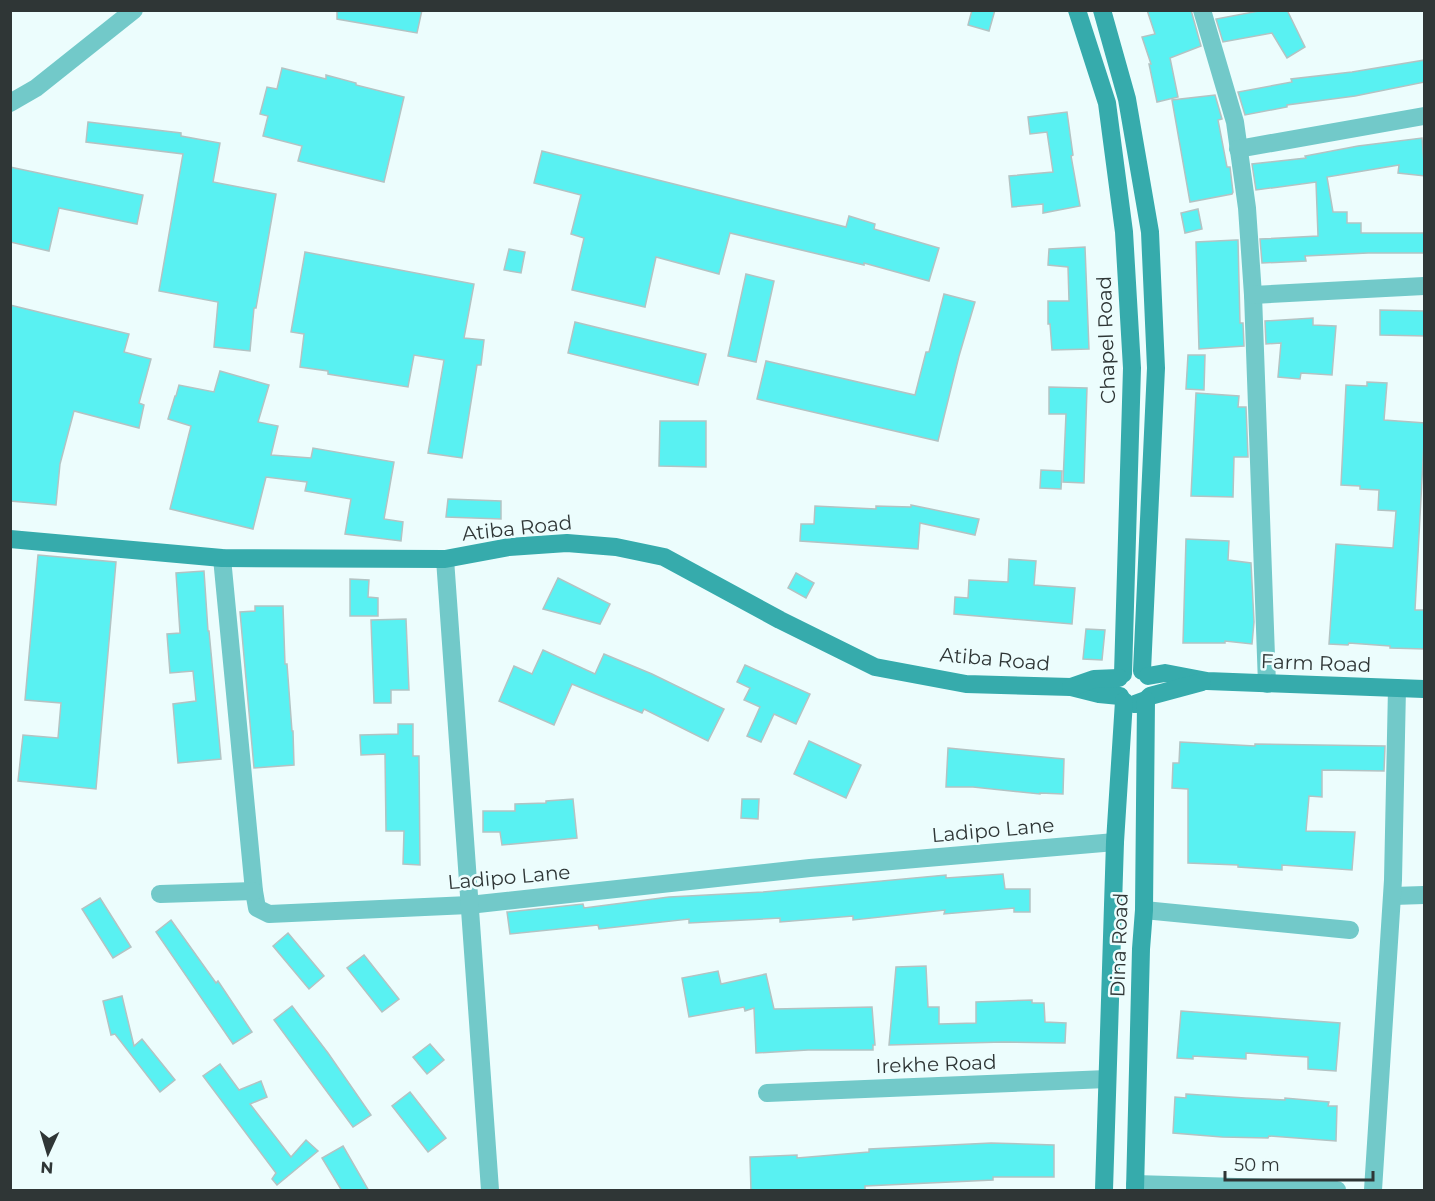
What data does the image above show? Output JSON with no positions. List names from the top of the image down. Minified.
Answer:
{"streets":{"street":["Chapel Road","Atiba Road","Farm Road","Ladipo Lane","Dina Road","Irekhe Road"]},"crossings":[["Chapel Road","Atiba Road"],["Chapel Road","Farm Road"],["Chapel Road","Dina Road"],["Atiba Road","Farm Road"],["Atiba Road","Ladipo Lane"],["Atiba Road","Dina Road"],["Farm Road","Dina Road"],["Ladipo Lane","Dina Road"],["Dina Road","Irekhe Road"]],"scale_bar":"50 m","north":"bottom"}
